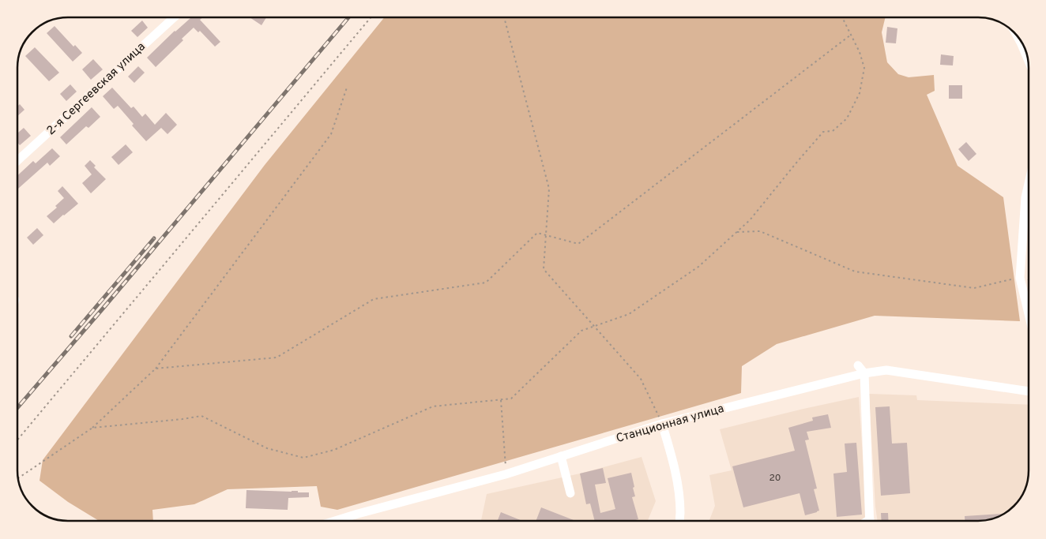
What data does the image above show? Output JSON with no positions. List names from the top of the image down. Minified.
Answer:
{"streets":{"street":["2-я Сергеевская улица","Станционная улица"]},"house_numbers":["20"]}
